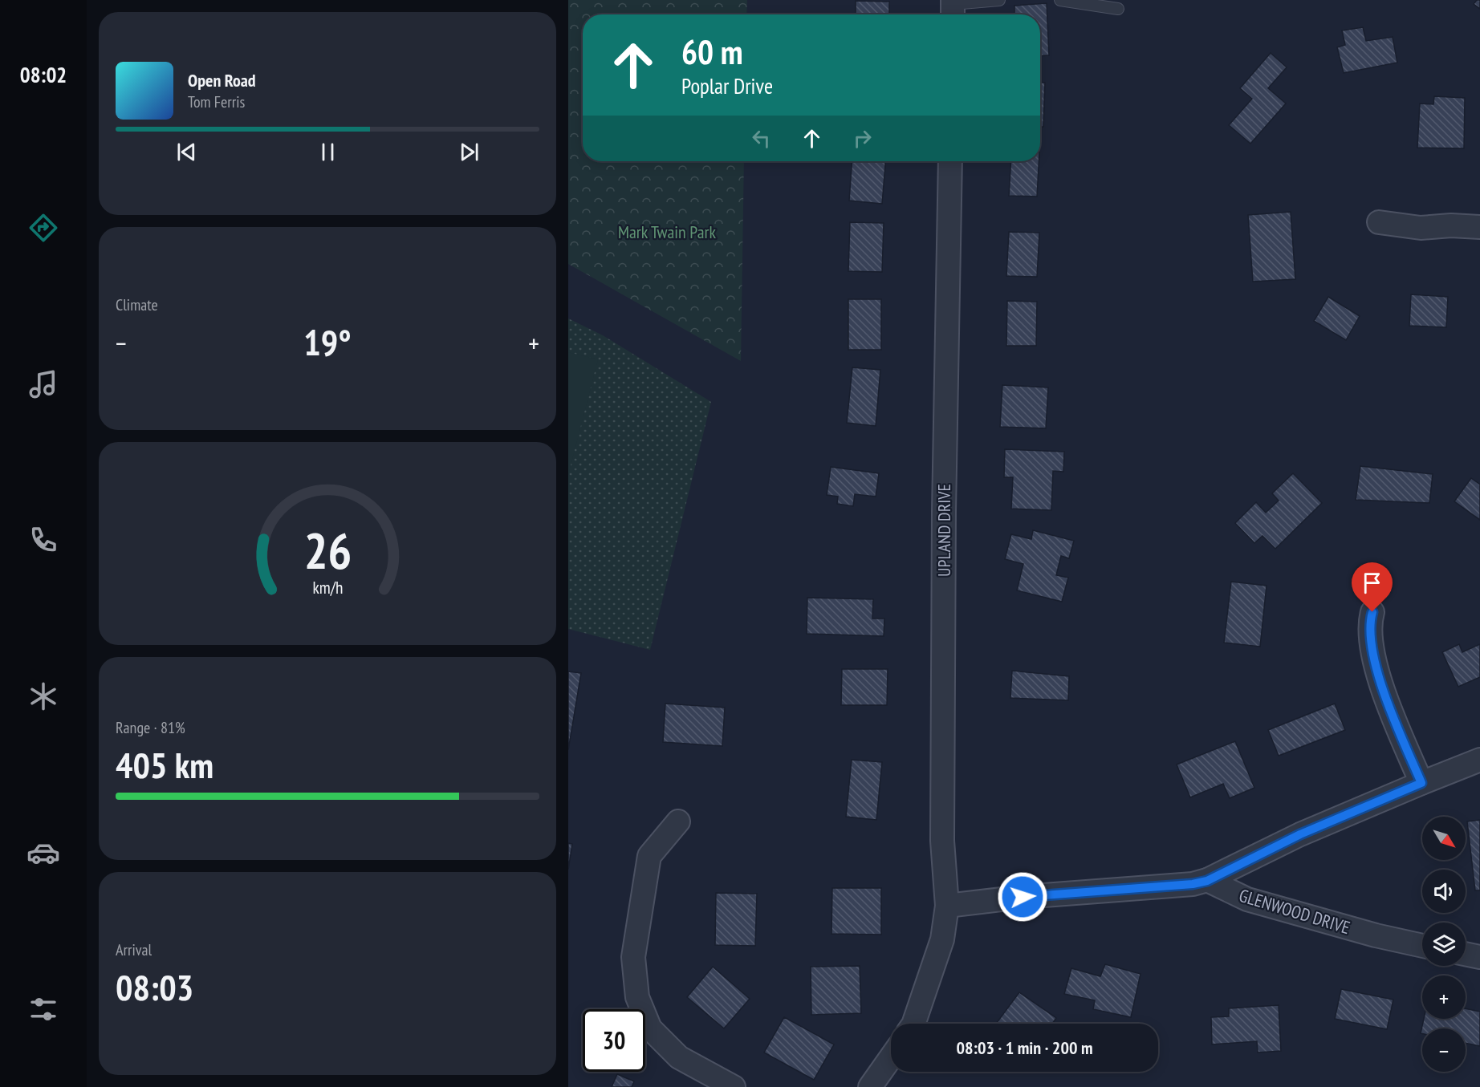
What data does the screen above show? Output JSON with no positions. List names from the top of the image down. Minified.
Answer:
{"streets":{"street":["UPLAND DRIVE","GLENWOOD DRIVE"]},"parks":["Mark Twain Park"],"north":"bottom right","page":{"tabs":"08:02","turn":["60 m","Poplar Drive"],"song":["Open Road","Tom Ferris"],"tile":["Climate",["Range · 81%","405 km"],["Arrival","08:03"]],"heat":["−","19°","+"],"map_buttons":["+","−"],"limit":"30","trip":"08:03 · 1 min · 200 m","gauge":["26","km/h"]}}
